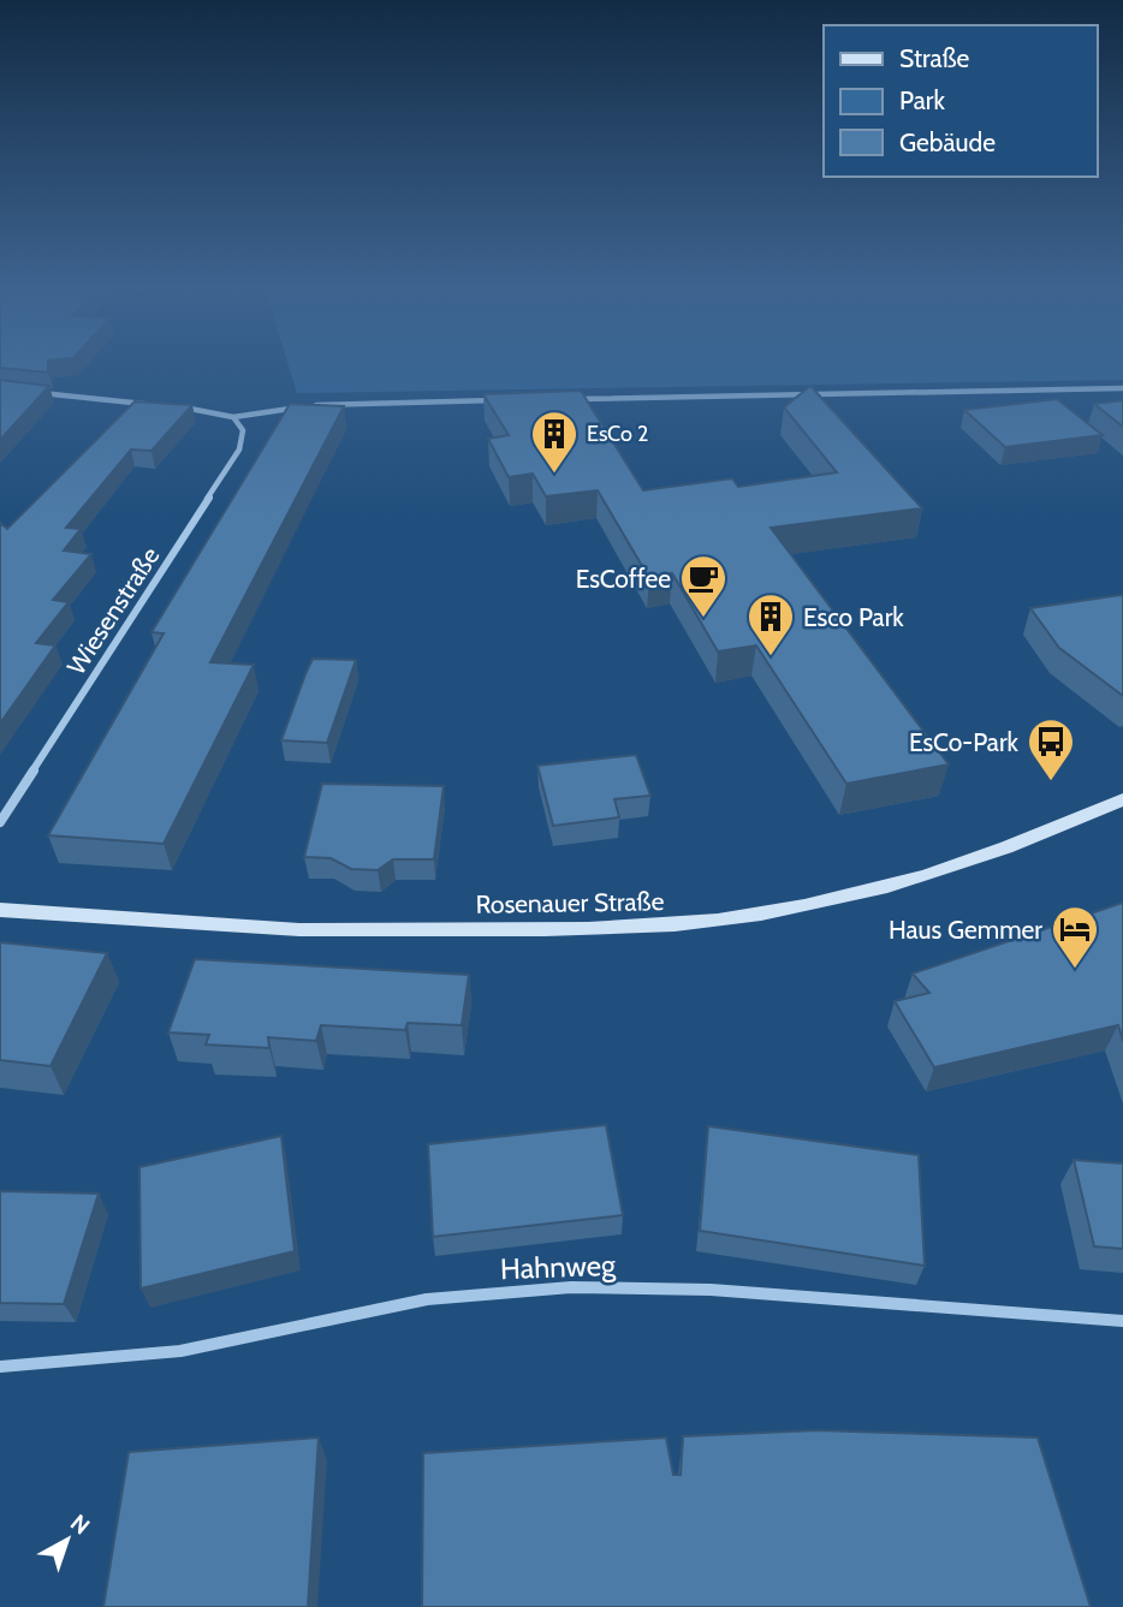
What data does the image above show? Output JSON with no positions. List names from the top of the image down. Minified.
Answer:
{"streets":{"street":["Wiesenstraße","Rosenauer Straße","Hahnweg"]},"places":{"building":["EsCo 2","Esco Park"],"cafe":["EsCoffee"],"bus stop":["EsCo-Park"],"hotel":["Haus Gemmer"]},"legend":["Straße","Park","Gebäude"],"north":"top right"}
